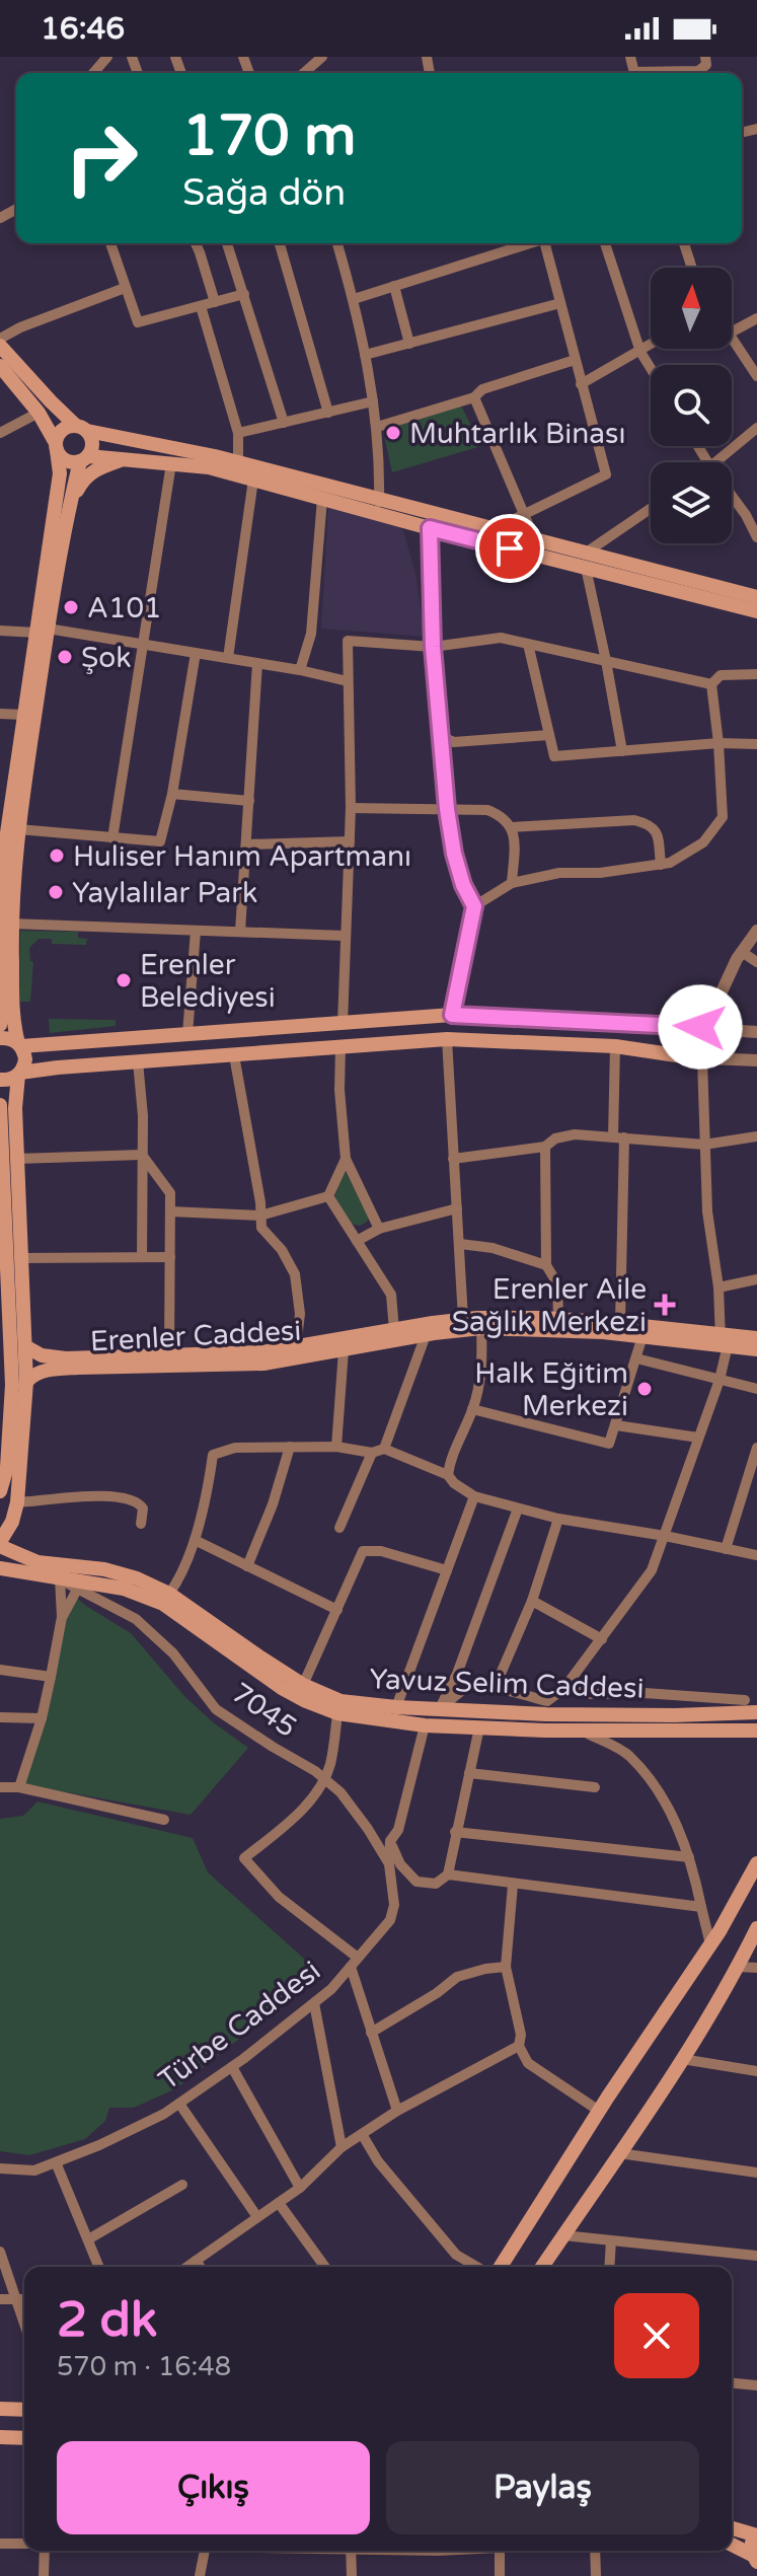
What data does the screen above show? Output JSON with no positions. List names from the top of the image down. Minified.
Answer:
{"streets":{"main road":["Erenler Caddesi","Yavuz Selim Caddesi"],"street":["7045","Türbe Caddesi"]},"crossings":[["Yavuz Selim Caddesi","7045"],["Yavuz Selim Caddesi","Türbe Caddesi"],["7045","Türbe Caddesi"]],"places":{"other":["Muhtarlık Binası","A101","Şok","Huliser Hanım Apartmanı","Yaylalılar Park","Erenler Belediyesi","Halk Eğitim Merkezi"],"health":["Erenler Aile Sağlık Merkezi"]},"north":"top","page":{"status":"16:46","turn":["170 m","Sağa dön"],"heading":["2 dk","570 m · 16:48"],"buttons":["Çıkış","Paylaş"]}}
